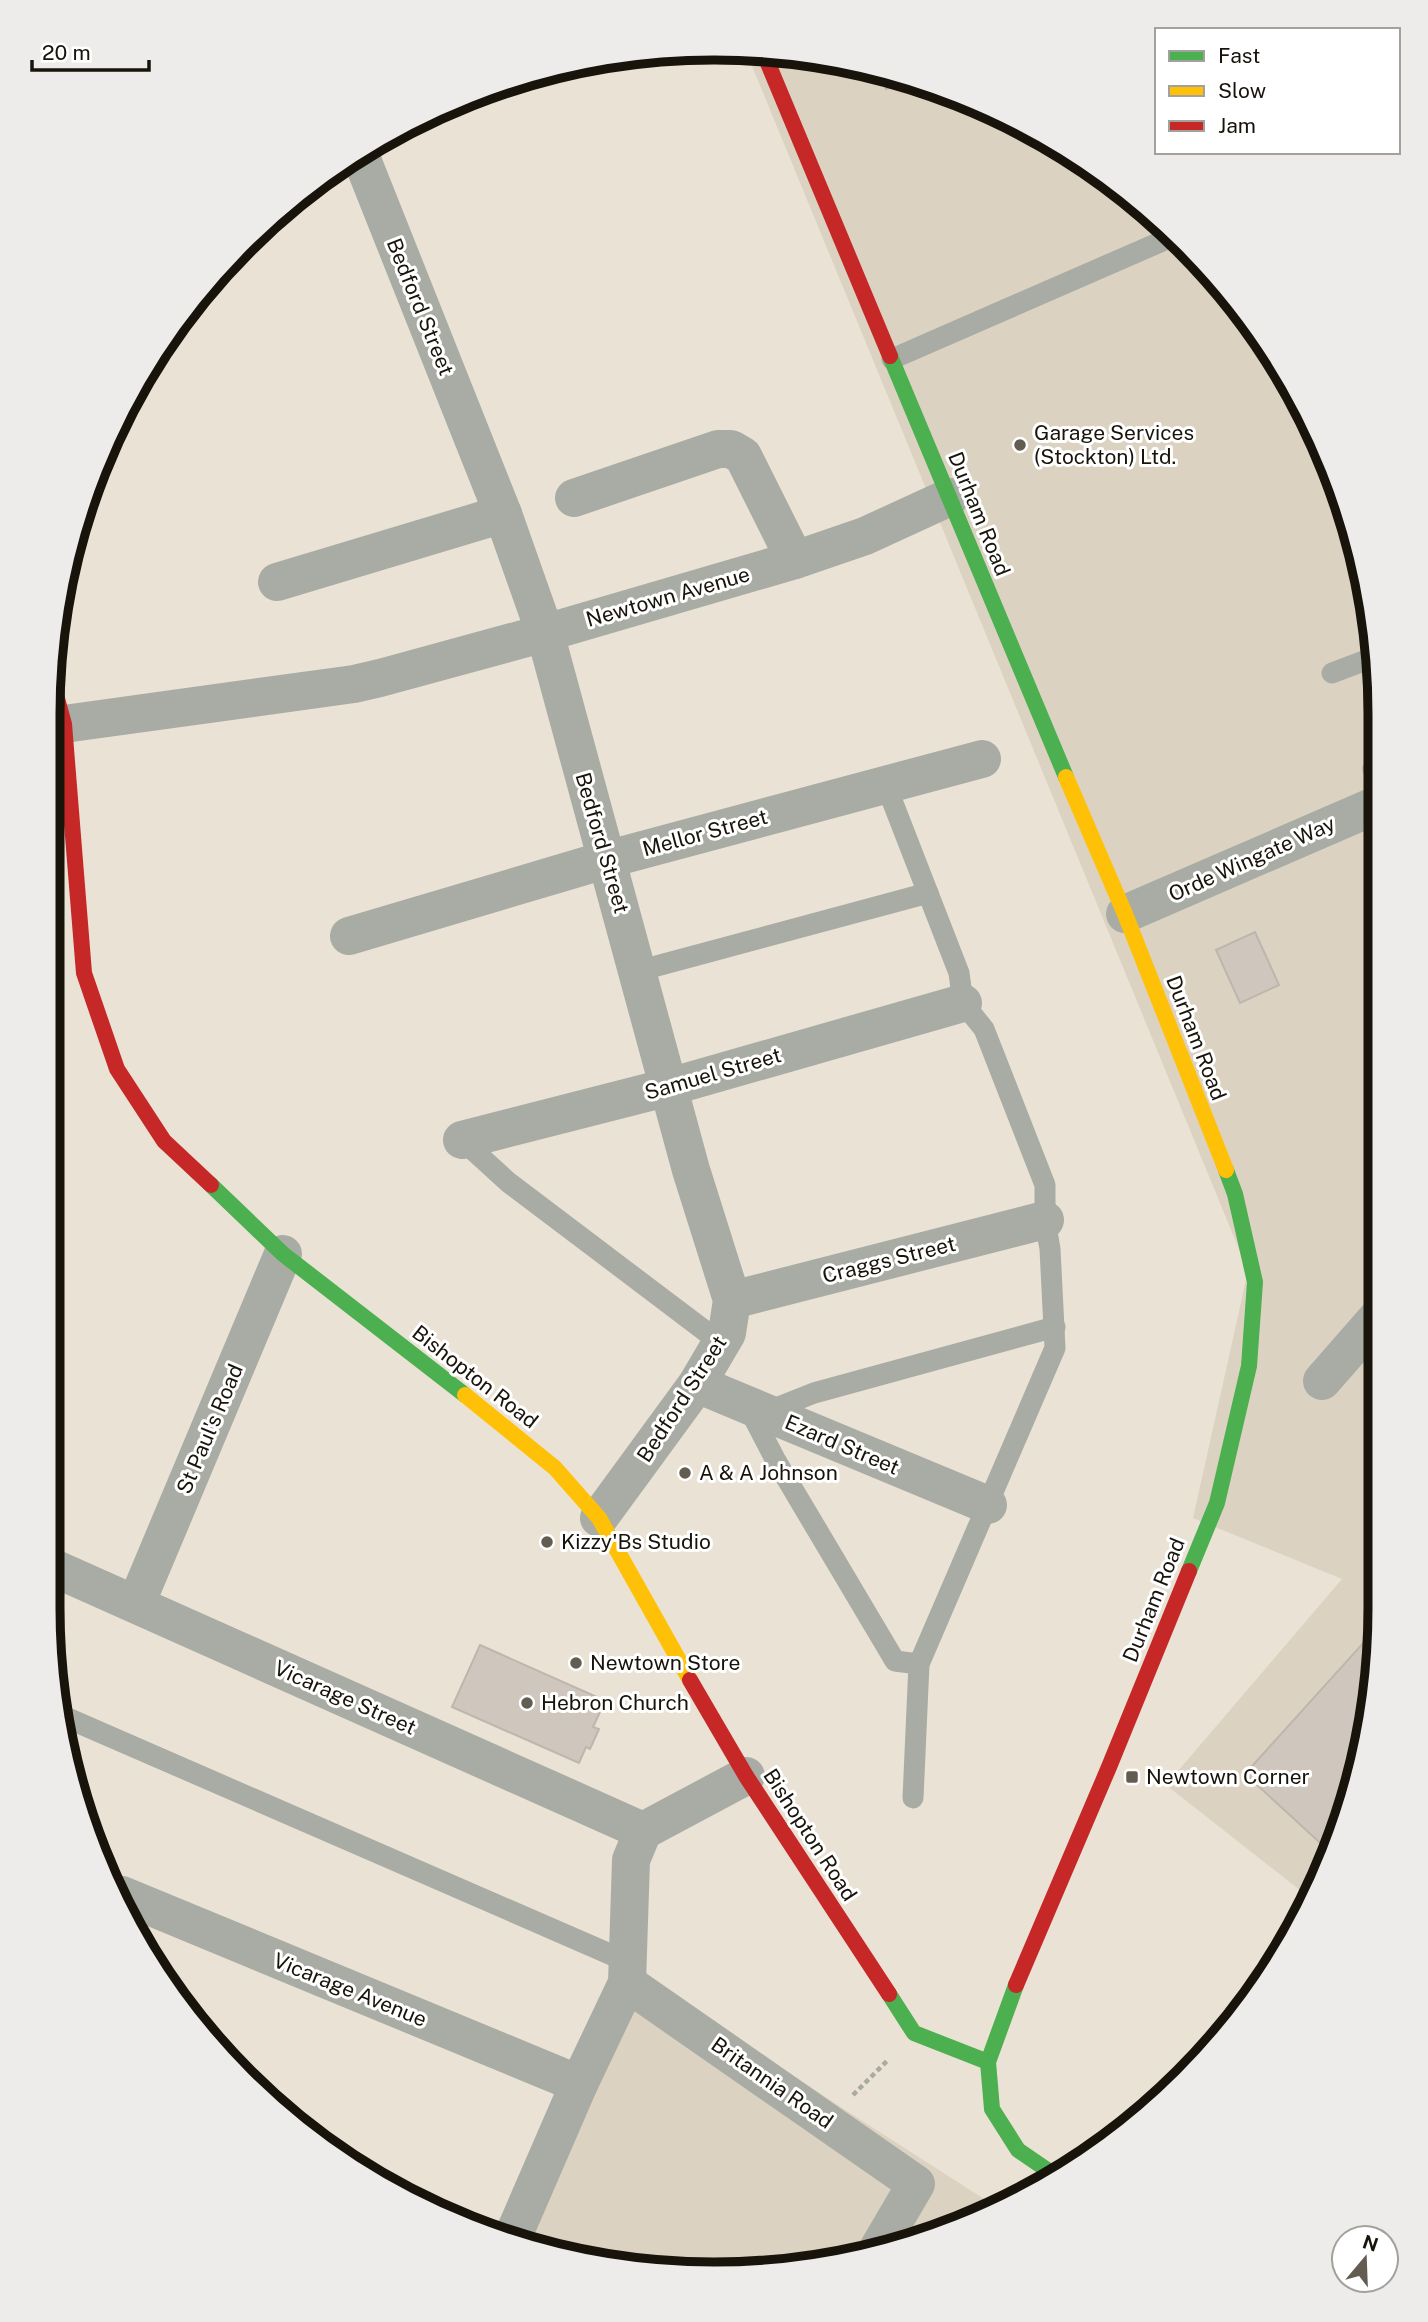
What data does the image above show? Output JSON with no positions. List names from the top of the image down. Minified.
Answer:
{"streets":{"street":["Bedford Street","Durham Road","Newtown Avenue","Mellor Street","Orde Wingate Way","Samuel Street","Craggs Street","Bishopton Road","St Paul's Road","Ezard Street","Vicarage Street","Vicarage Avenue","Britannia Road"]},"crossings":[["Bedford Street","Newtown Avenue"],["Bedford Street","Mellor Street"],["Bedford Street","Samuel Street"],["Bedford Street","Craggs Street"],["Bedford Street","Bishopton Road"],["Bedford Street","Ezard Street"],["Durham Road","Newtown Avenue"],["Durham Road","Orde Wingate Way"],["Durham Road","Bishopton Road"],["Newtown Avenue","Bishopton Road"],["Bishopton Road","St Paul's Road"],["St Paul's Road","Vicarage Street"]],"places":{"other":["Garage Services (Stockton) Ltd.","A & A Johnson","Kizzy'Bs Studio","Newtown Store","Hebron Church"],"transit":["Newtown Corner"]},"legend":["Fast","Slow","Jam"],"scale_bar":"20 m","north":"top"}
